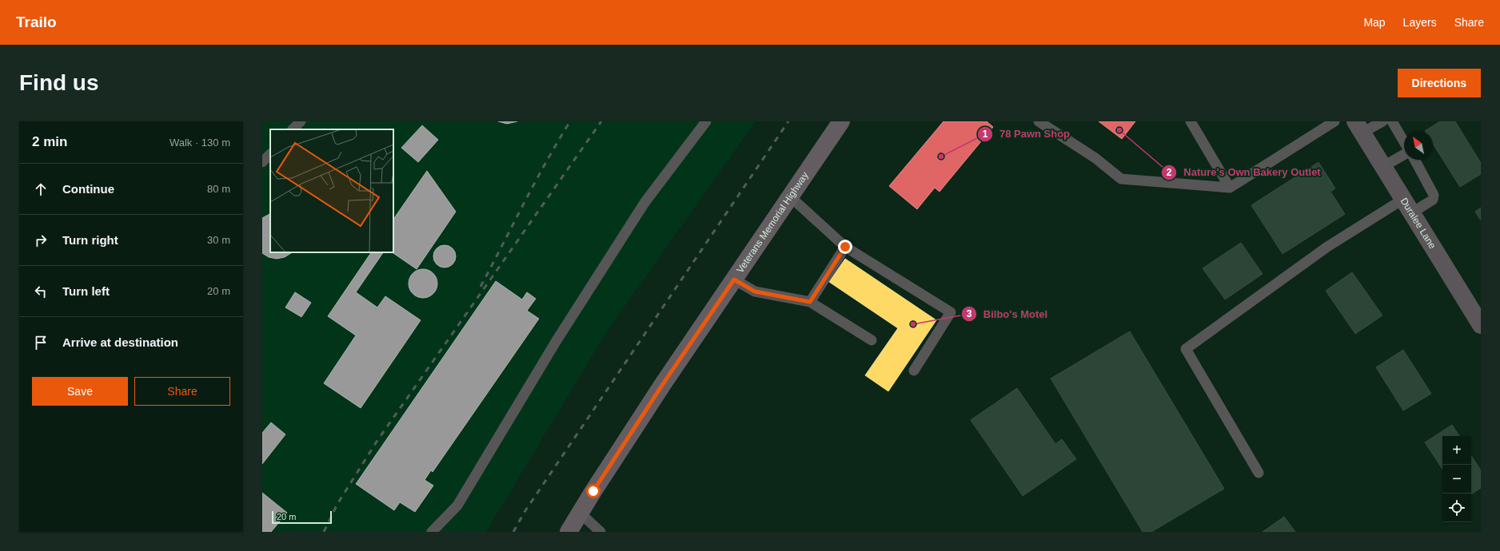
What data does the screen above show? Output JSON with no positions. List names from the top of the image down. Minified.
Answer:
{"streets":{"main road":["Veterans Memorial Highway"],"street":["Duralee Lane"]},"places":["Nature's Own Bakery Outlet","78 Pawn Shop","Bilbo's Motel"],"scale_bar":"20 m","north":"top left","page":{"header":"Trailo","nav":["Map","Layers","Share"],"buttons":["Directions",["Save","Share"]],"title":"Find us","heading":["2 min","Walk · 130 m"],"list":[["Continue","80 m"],["Turn right","30 m"],["Turn left","20 m"],"Arrive at destination"],"map_buttons":["+","−"],"scale":"20 m"}}
